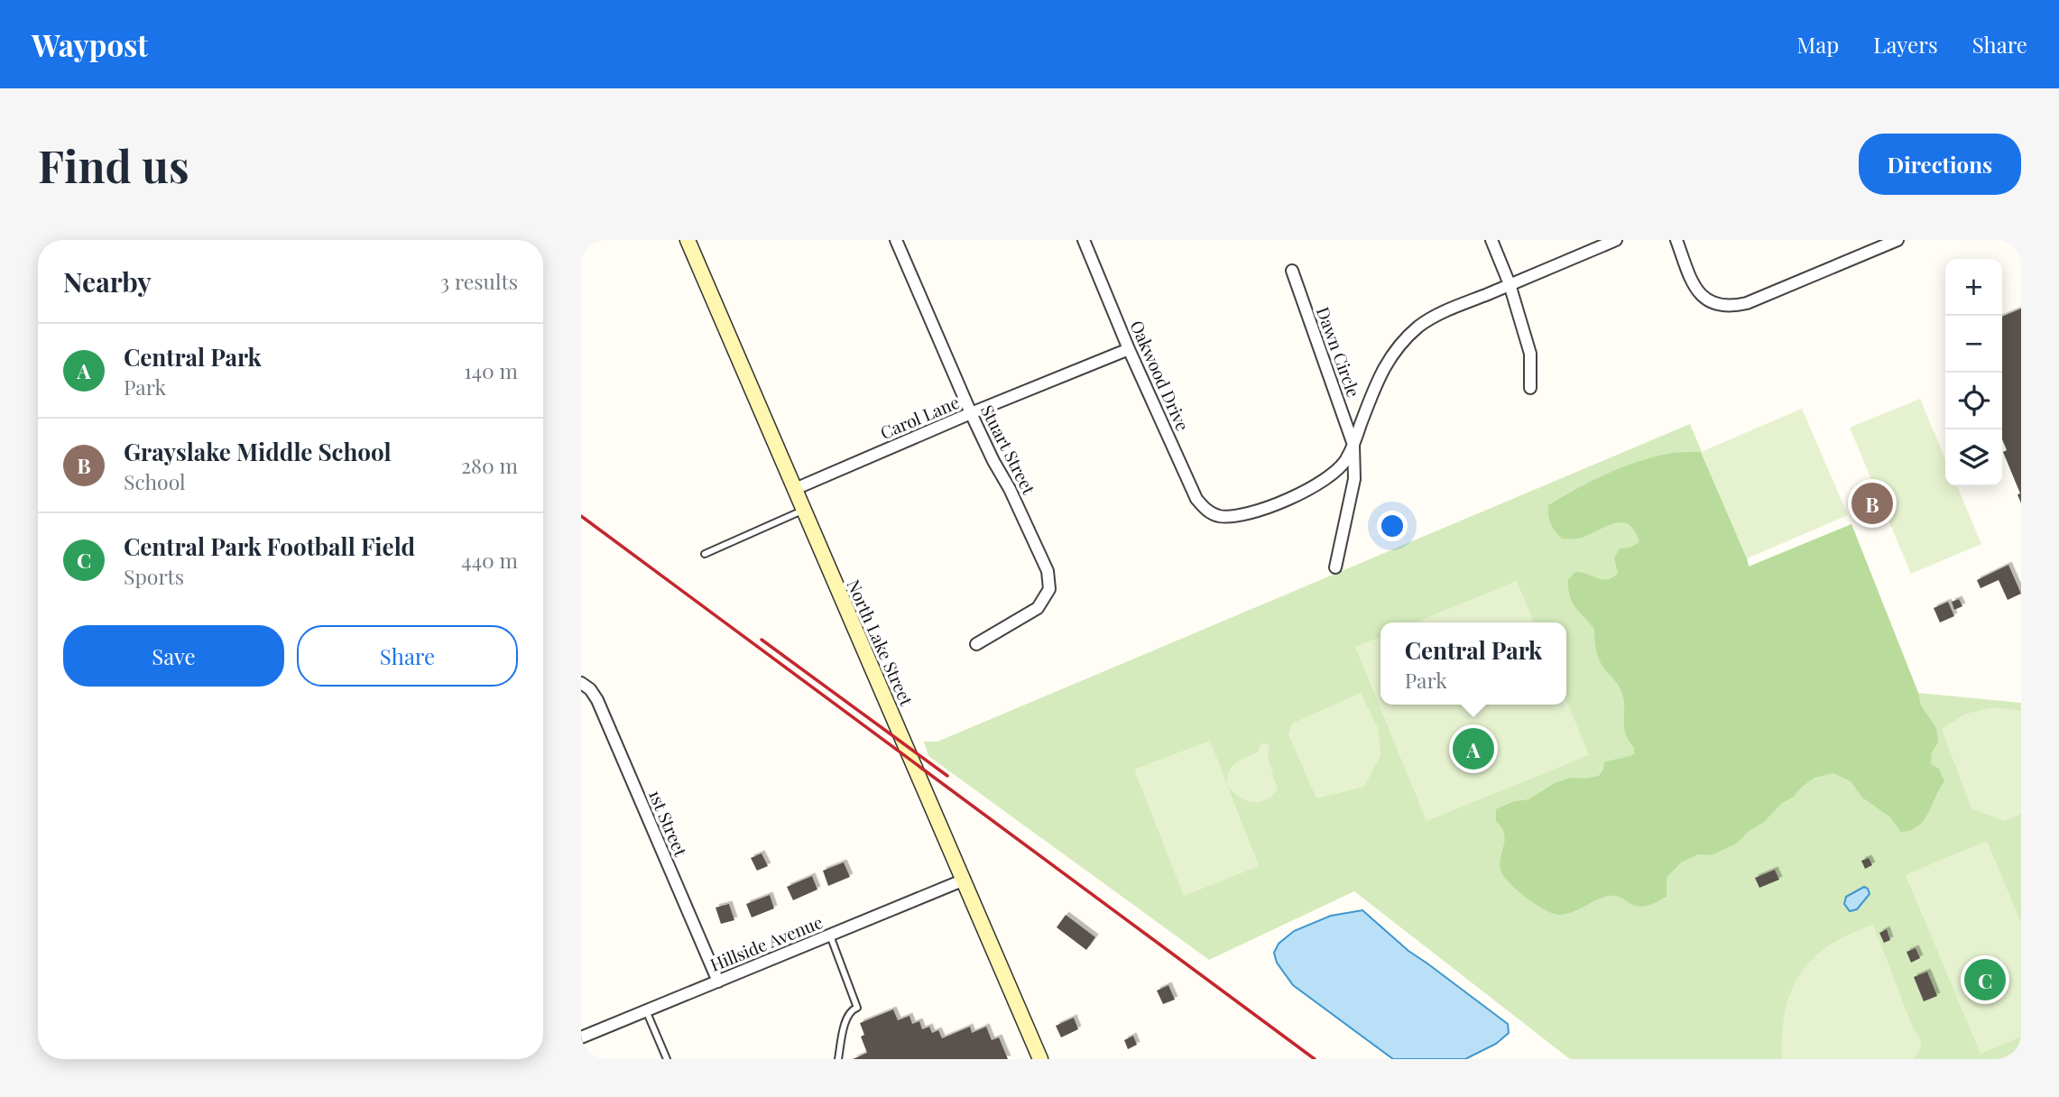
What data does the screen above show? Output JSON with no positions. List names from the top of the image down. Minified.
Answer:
{"streets":{"street":["Dawn Circle","Oakwood Drive","Carol Lane","Stuart Street","North Lake Street","1st Street","Hillside Avenue"]},"crossings":[["Dawn Circle","Oakwood Drive"],["Oakwood Drive","Carol Lane"],["Carol Lane","Stuart Street"],["Carol Lane","North Lake Street"],["North Lake Street","Hillside Avenue"],["1st Street","Hillside Avenue"]],"page":{"header":"Waypost","nav":["Map","Layers","Share"],"buttons":["Directions",["Save","Share"]],"title":"Find us","heading":["Nearby","3 results"],"map_buttons":["+","−"],"list":[{"mark":"A","name":"Central Park","note":"Park","value":"140 m"},{"mark":"B","name":"Grayslake Middle School","note":"School","value":"280 m"},{"mark":"C","name":"Central Park Football Field","note":"Sports","value":"440 m"}],"pins":["B","A","C"],"popup":["Central Park","Park"]}}
